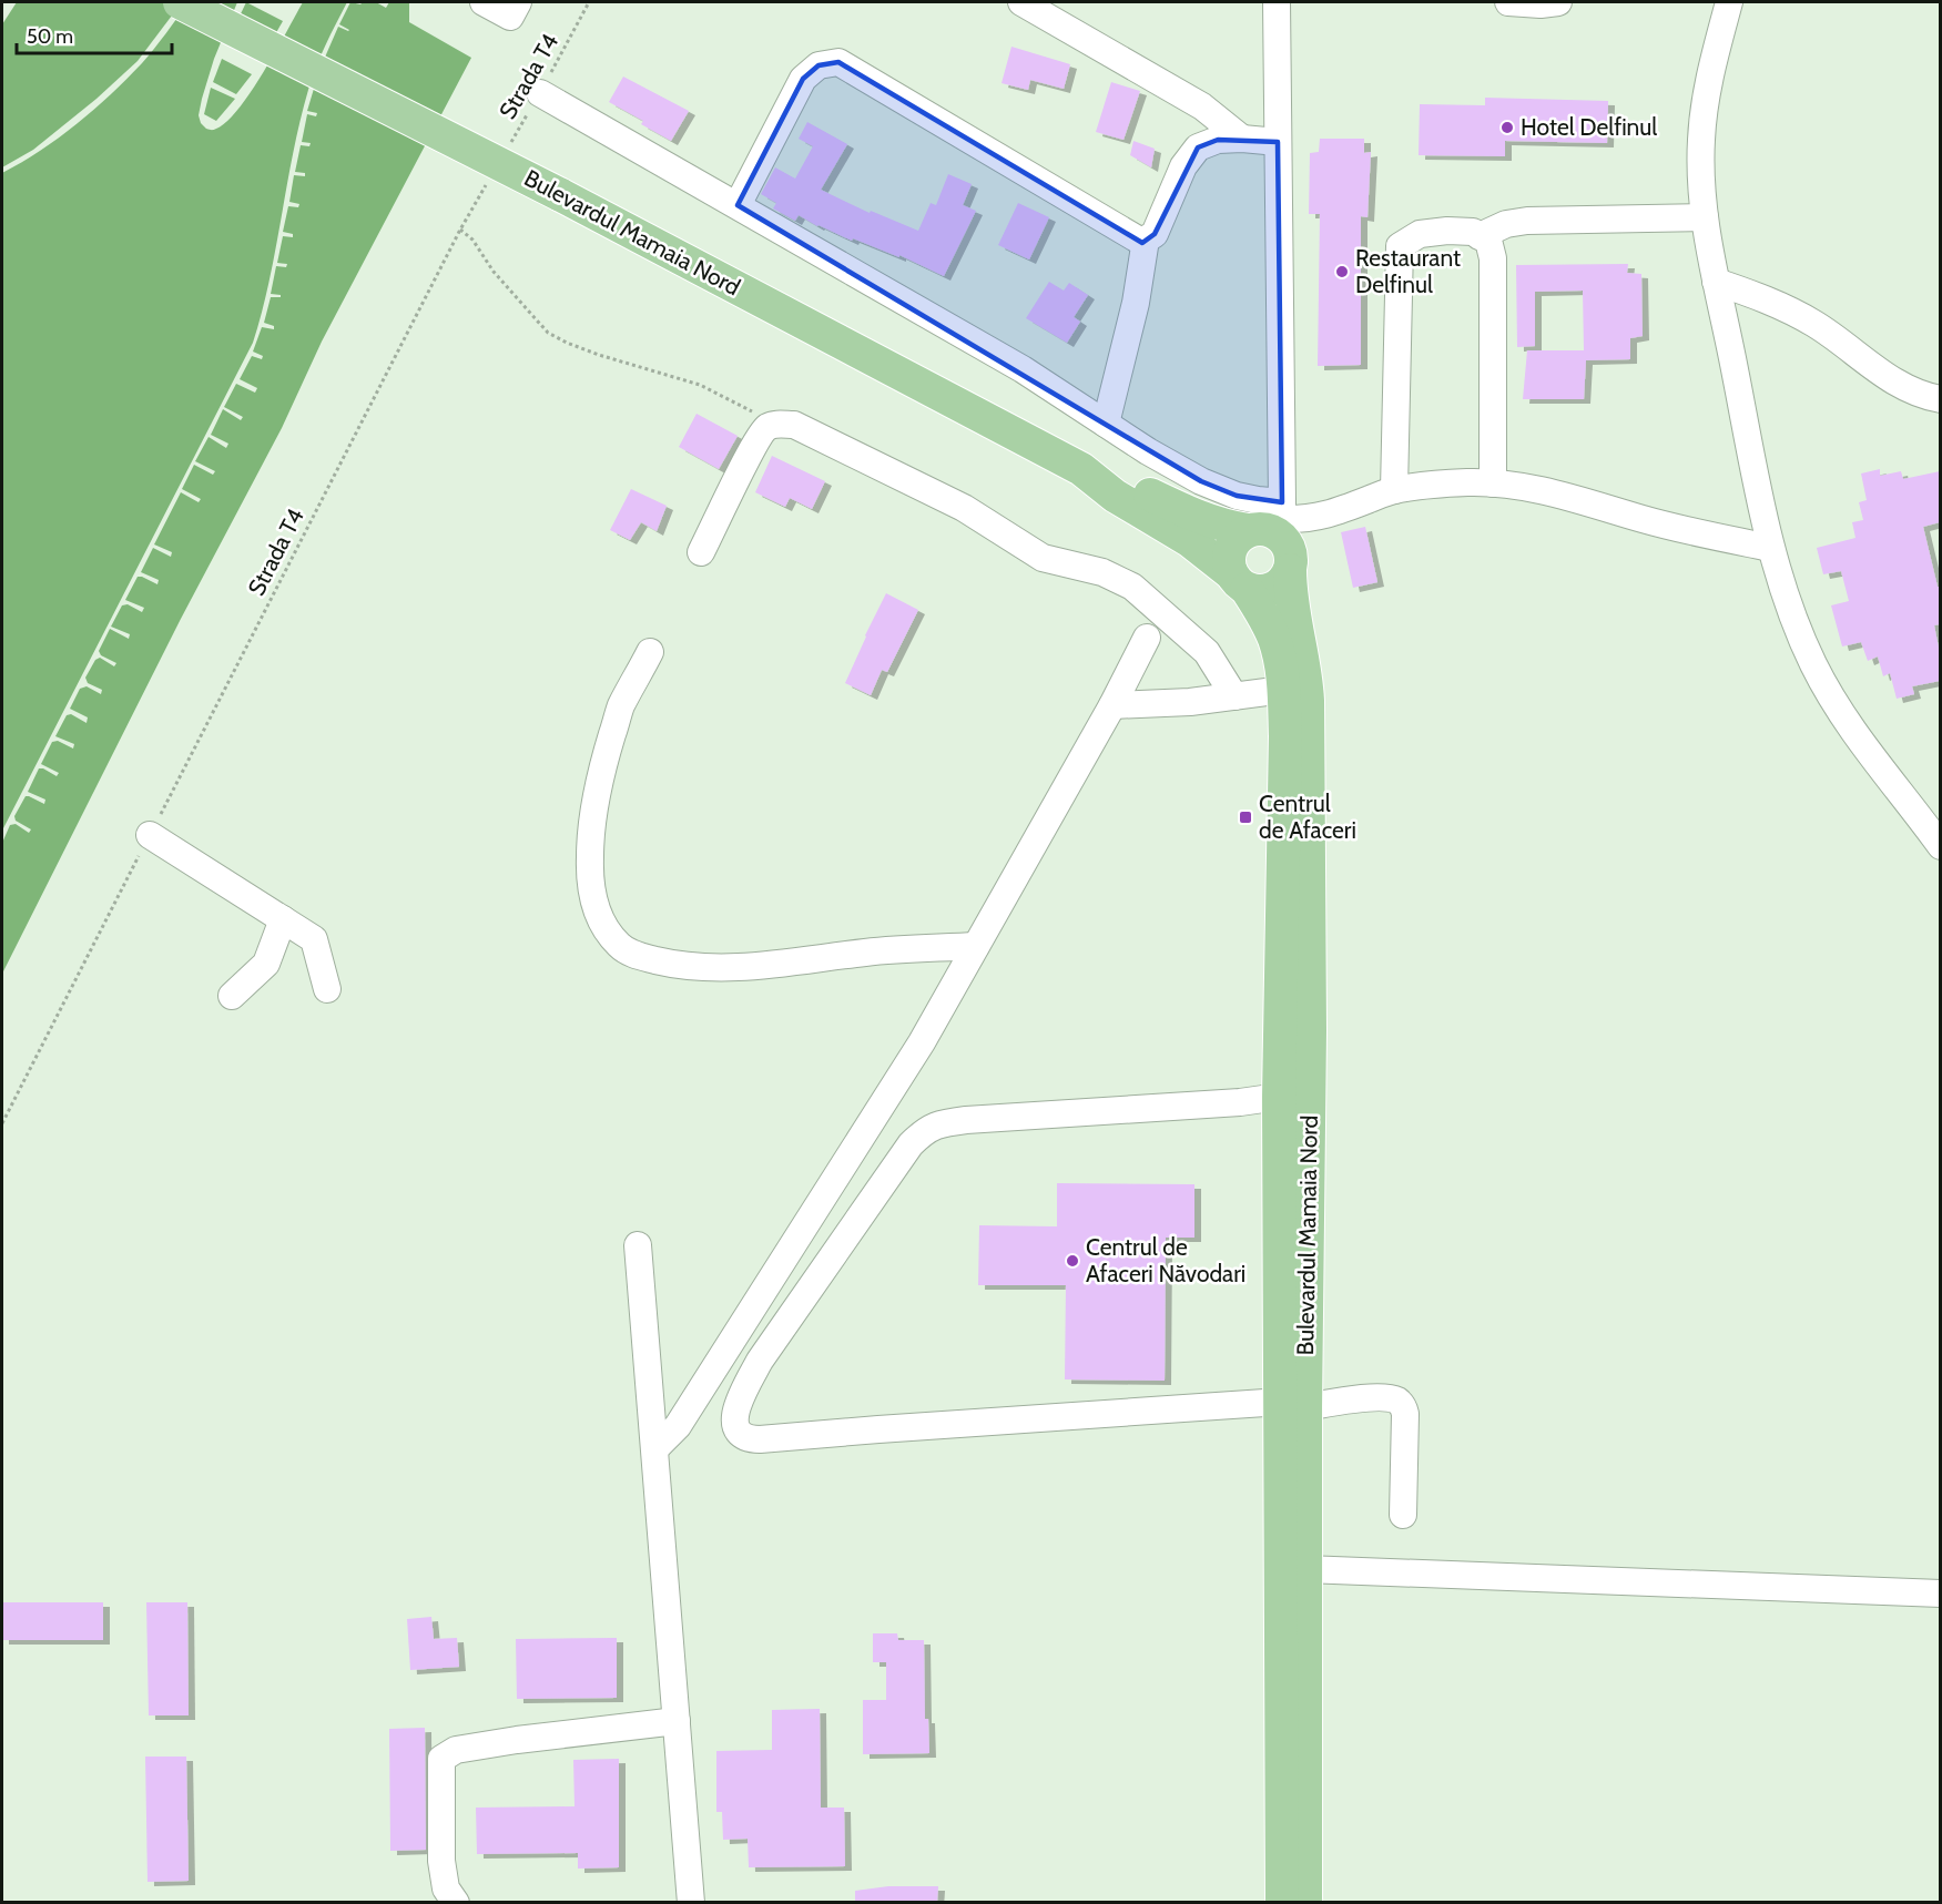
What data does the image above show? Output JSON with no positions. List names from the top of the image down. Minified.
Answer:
{"streets":{"main road":["Bulevardul Mamaia Nord"],"path":["Strada T4"]},"places":{"other":["Hotel Delfinul","Restaurant Delfinul","Centrul de Afaceri Năvodari"],"transit":["Centrul de Afaceri"]},"scale_bar":"50 m"}
